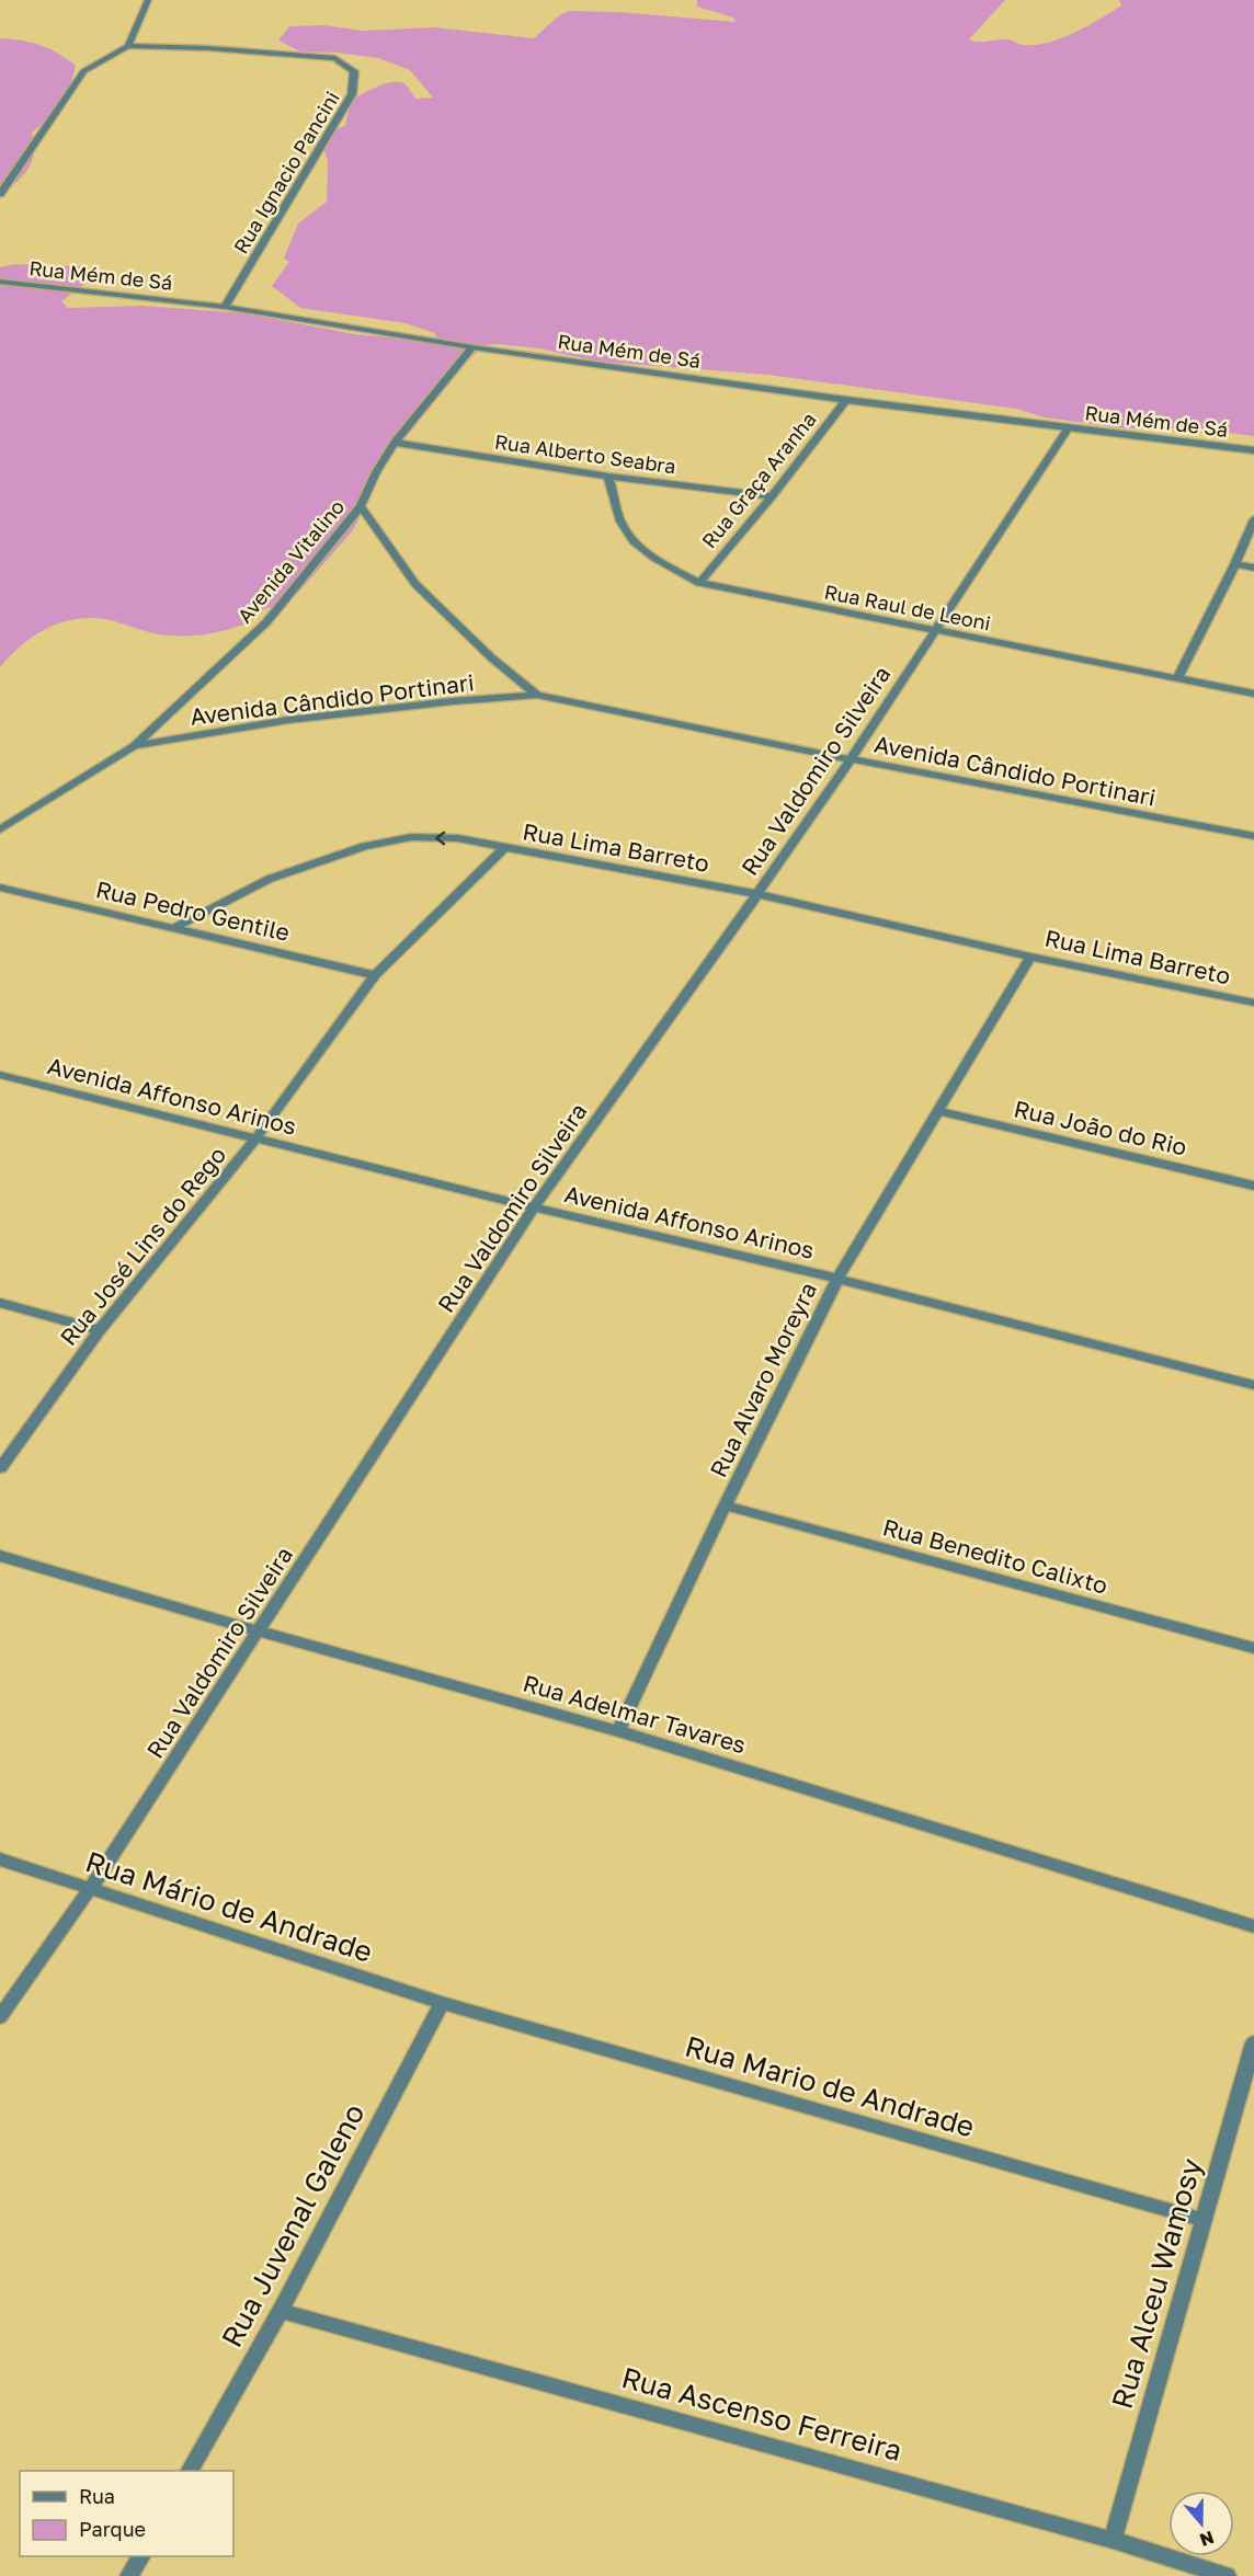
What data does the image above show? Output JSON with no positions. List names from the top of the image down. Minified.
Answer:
{"streets":{"street":["Rua Ignacio Pancini","Rua Mém de Sá","Rua Alberto Seabra","Rua Graça Aranha","Avenida Vitalino","Rua Raul de Leoni","Avenida Cândido Portinari","Rua Valdomiro Silveira","Rua Lima Barreto","Rua Pedro Gentile","Avenida Affonso Arinos","Rua João do Rio","Rua José Lins do Rego","Rua Alvaro Moreyra","Rua Benedito Calixto","Rua Adelmar Tavares","Rua Mário de Andrade","Rua Mario de Andrade","Rua Juvenal Galeno","Rua Alceu Wamosy","Rua Ascenso Ferreira"]},"crossings":[["Rua Ignacio Pancini","Rua Mém de Sá"],["Rua Mém de Sá","Rua Graça Aranha"],["Rua Mém de Sá","Avenida Vitalino"],["Rua Mém de Sá","Rua Valdomiro Silveira"],["Rua Alberto Seabra","Rua Graça Aranha"],["Rua Alberto Seabra","Avenida Vitalino"],["Rua Alberto Seabra","Rua Raul de Leoni"],["Rua Graça Aranha","Rua Raul de Leoni"],["Avenida Vitalino","Avenida Cândido Portinari"],["Rua Raul de Leoni","Rua Valdomiro Silveira"],["Avenida Cândido Portinari","Rua Valdomiro Silveira"],["Rua Valdomiro Silveira","Rua Lima Barreto"],["Rua Valdomiro Silveira","Avenida Affonso Arinos"],["Rua Valdomiro Silveira","Rua Adelmar Tavares"],["Rua Valdomiro Silveira","Rua Mário de Andrade"],["Rua Lima Barreto","Rua Pedro Gentile"],["Rua Lima Barreto","Rua José Lins do Rego"],["Rua Lima Barreto","Rua Alvaro Moreyra"],["Rua Pedro Gentile","Rua José Lins do Rego"],["Avenida Affonso Arinos","Rua José Lins do Rego"],["Avenida Affonso Arinos","Rua Alvaro Moreyra"],["Rua João do Rio","Rua Alvaro Moreyra"],["Rua Alvaro Moreyra","Rua Benedito Calixto"],["Rua Alvaro Moreyra","Rua Adelmar Tavares"],["Rua Mário de Andrade","Rua Mario de Andrade"],["Rua Mário de Andrade","Rua Juvenal Galeno"],["Rua Mario de Andrade","Rua Juvenal Galeno"],["Rua Mario de Andrade","Rua Alceu Wamosy"],["Rua Juvenal Galeno","Rua Ascenso Ferreira"],["Rua Alceu Wamosy","Rua Ascenso Ferreira"]],"legend":["Rua","Parque"],"north":"bottom"}
